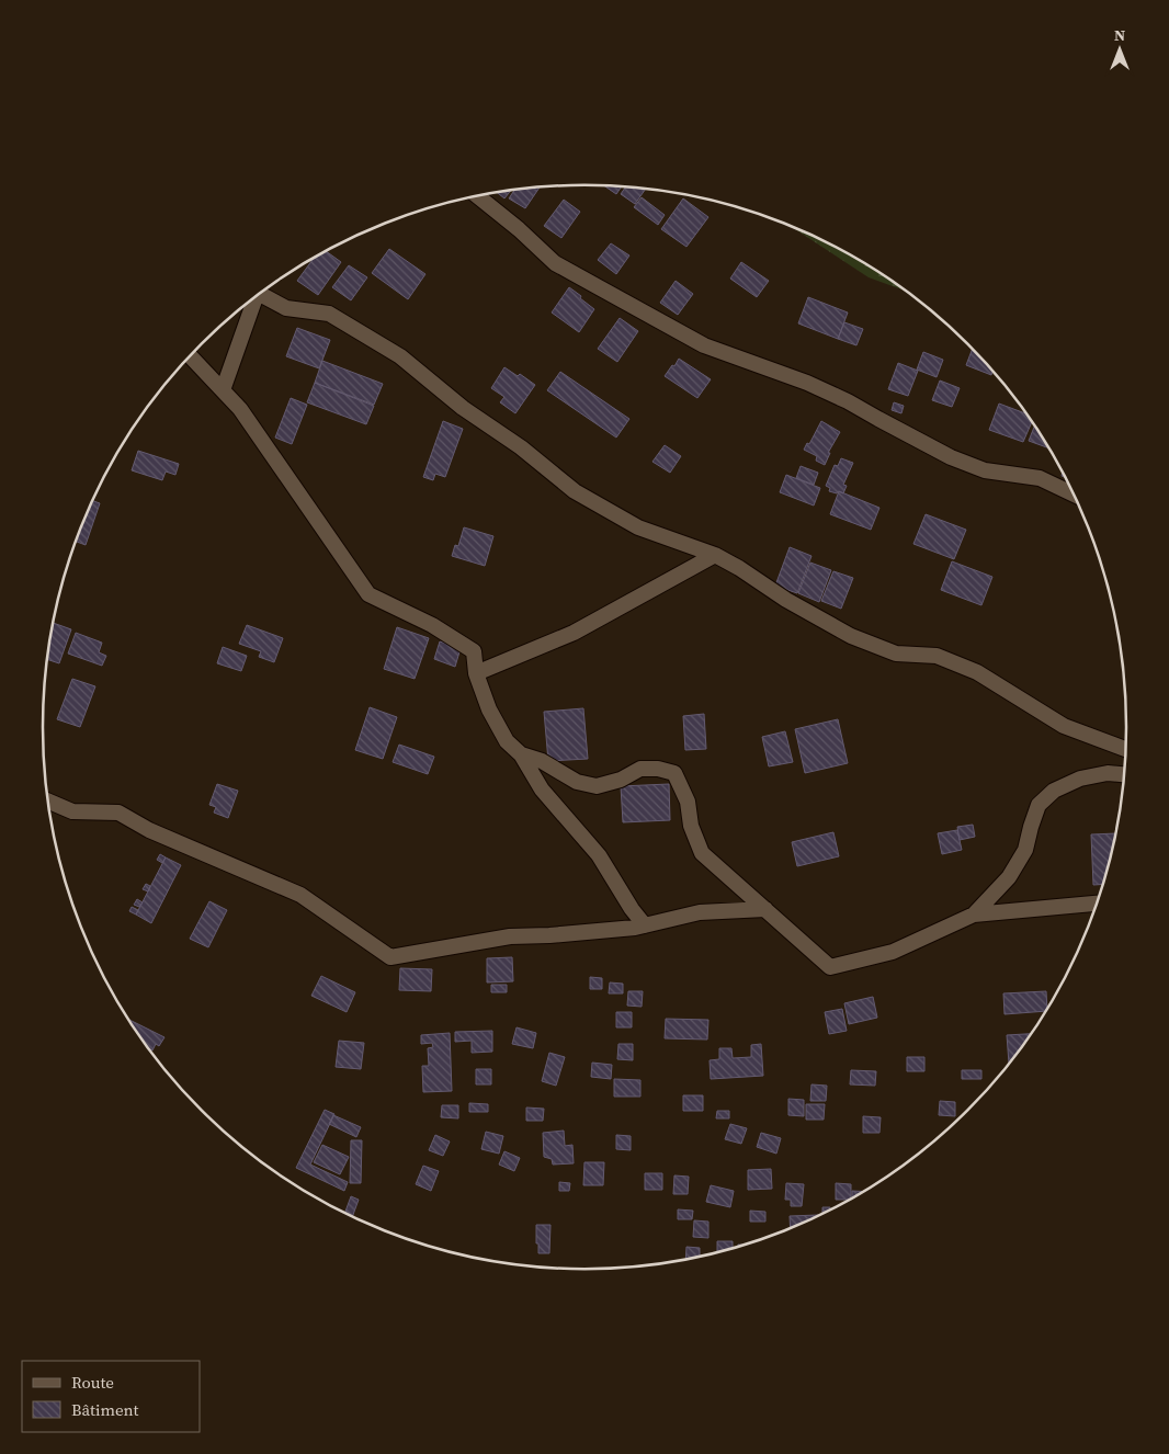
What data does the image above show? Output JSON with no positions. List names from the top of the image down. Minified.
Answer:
{"legend":["Route","Bâtiment"],"north":"top"}
